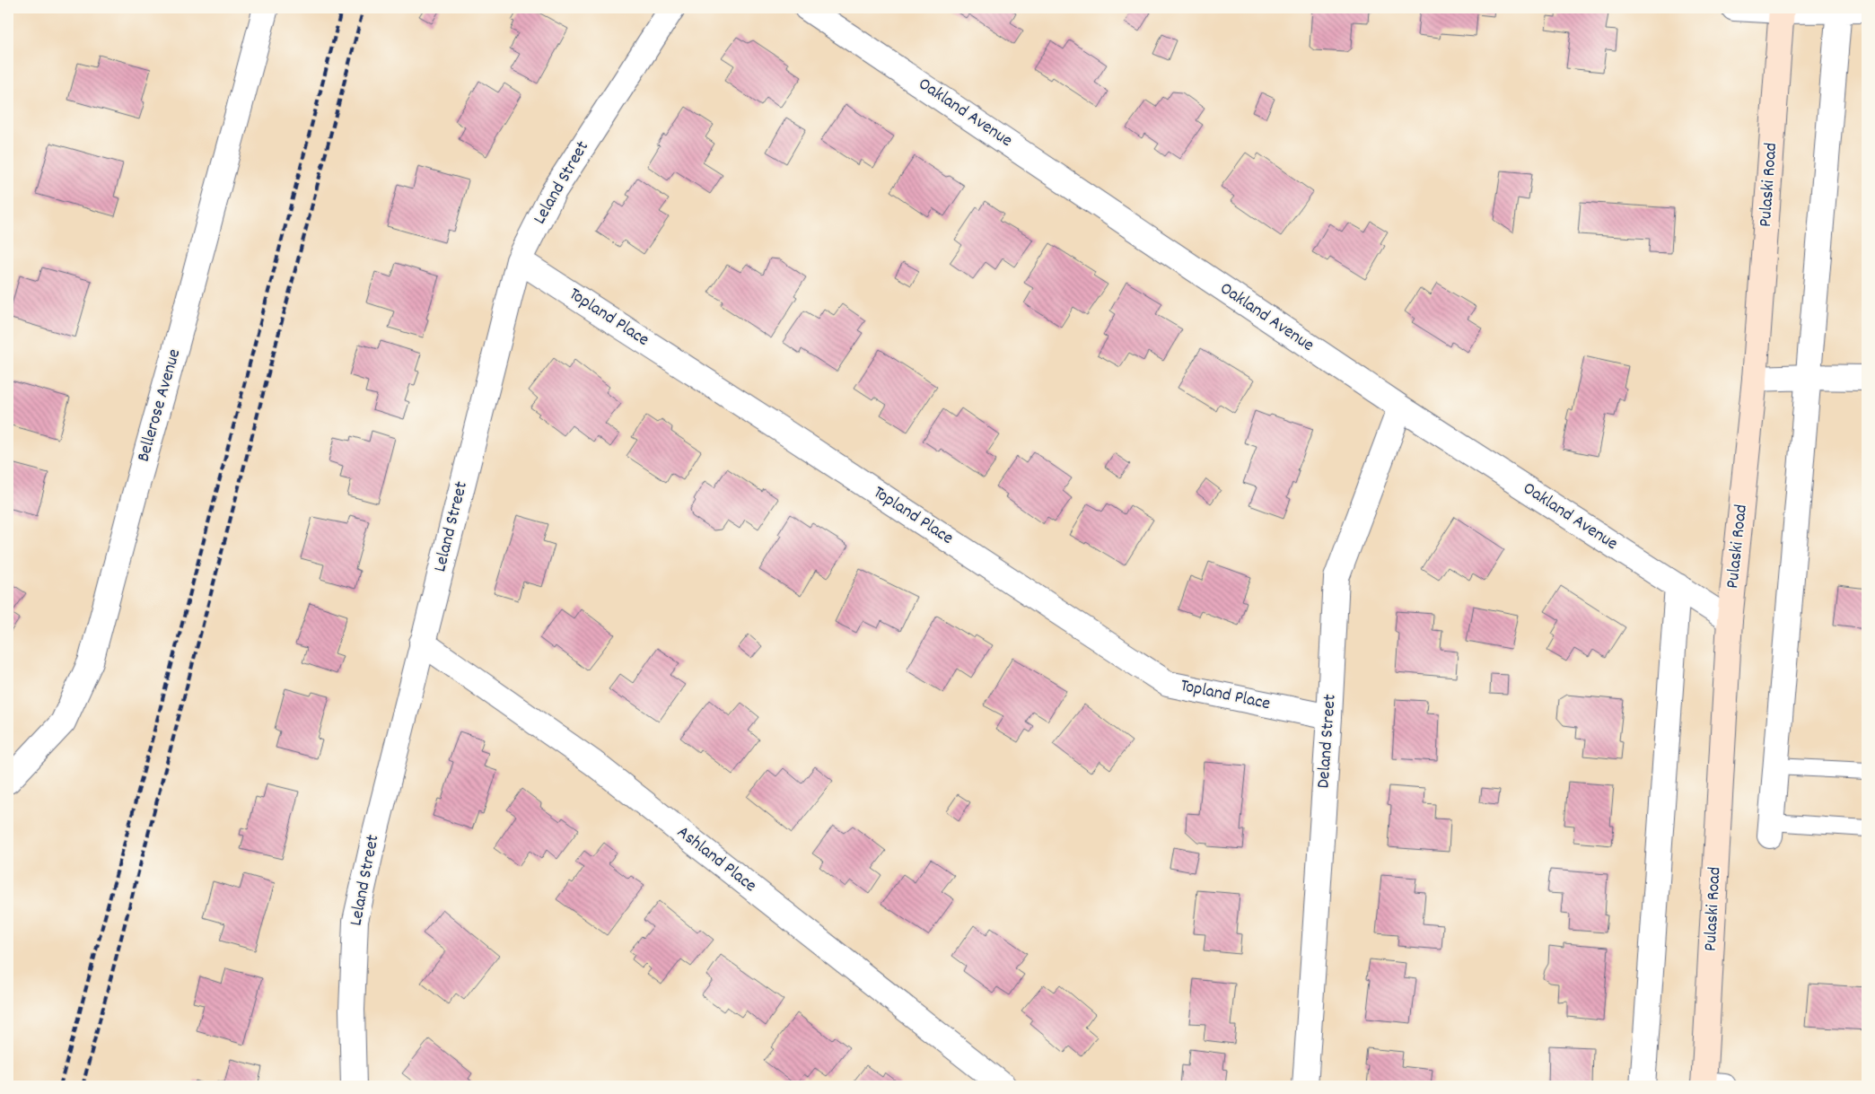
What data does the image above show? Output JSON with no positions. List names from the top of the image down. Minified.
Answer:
{"streets":{"main road":["Pulaski Road"],"street":["Oakland Avenue","Leland Street","Topland Place","Bellerose Avenue","Deland Street","Ashland Place"]},"crossings":[["Oakland Avenue","Pulaski Road"],["Oakland Avenue","Deland Street"],["Leland Street","Topland Place"],["Leland Street","Ashland Place"],["Topland Place","Deland Street"]]}
